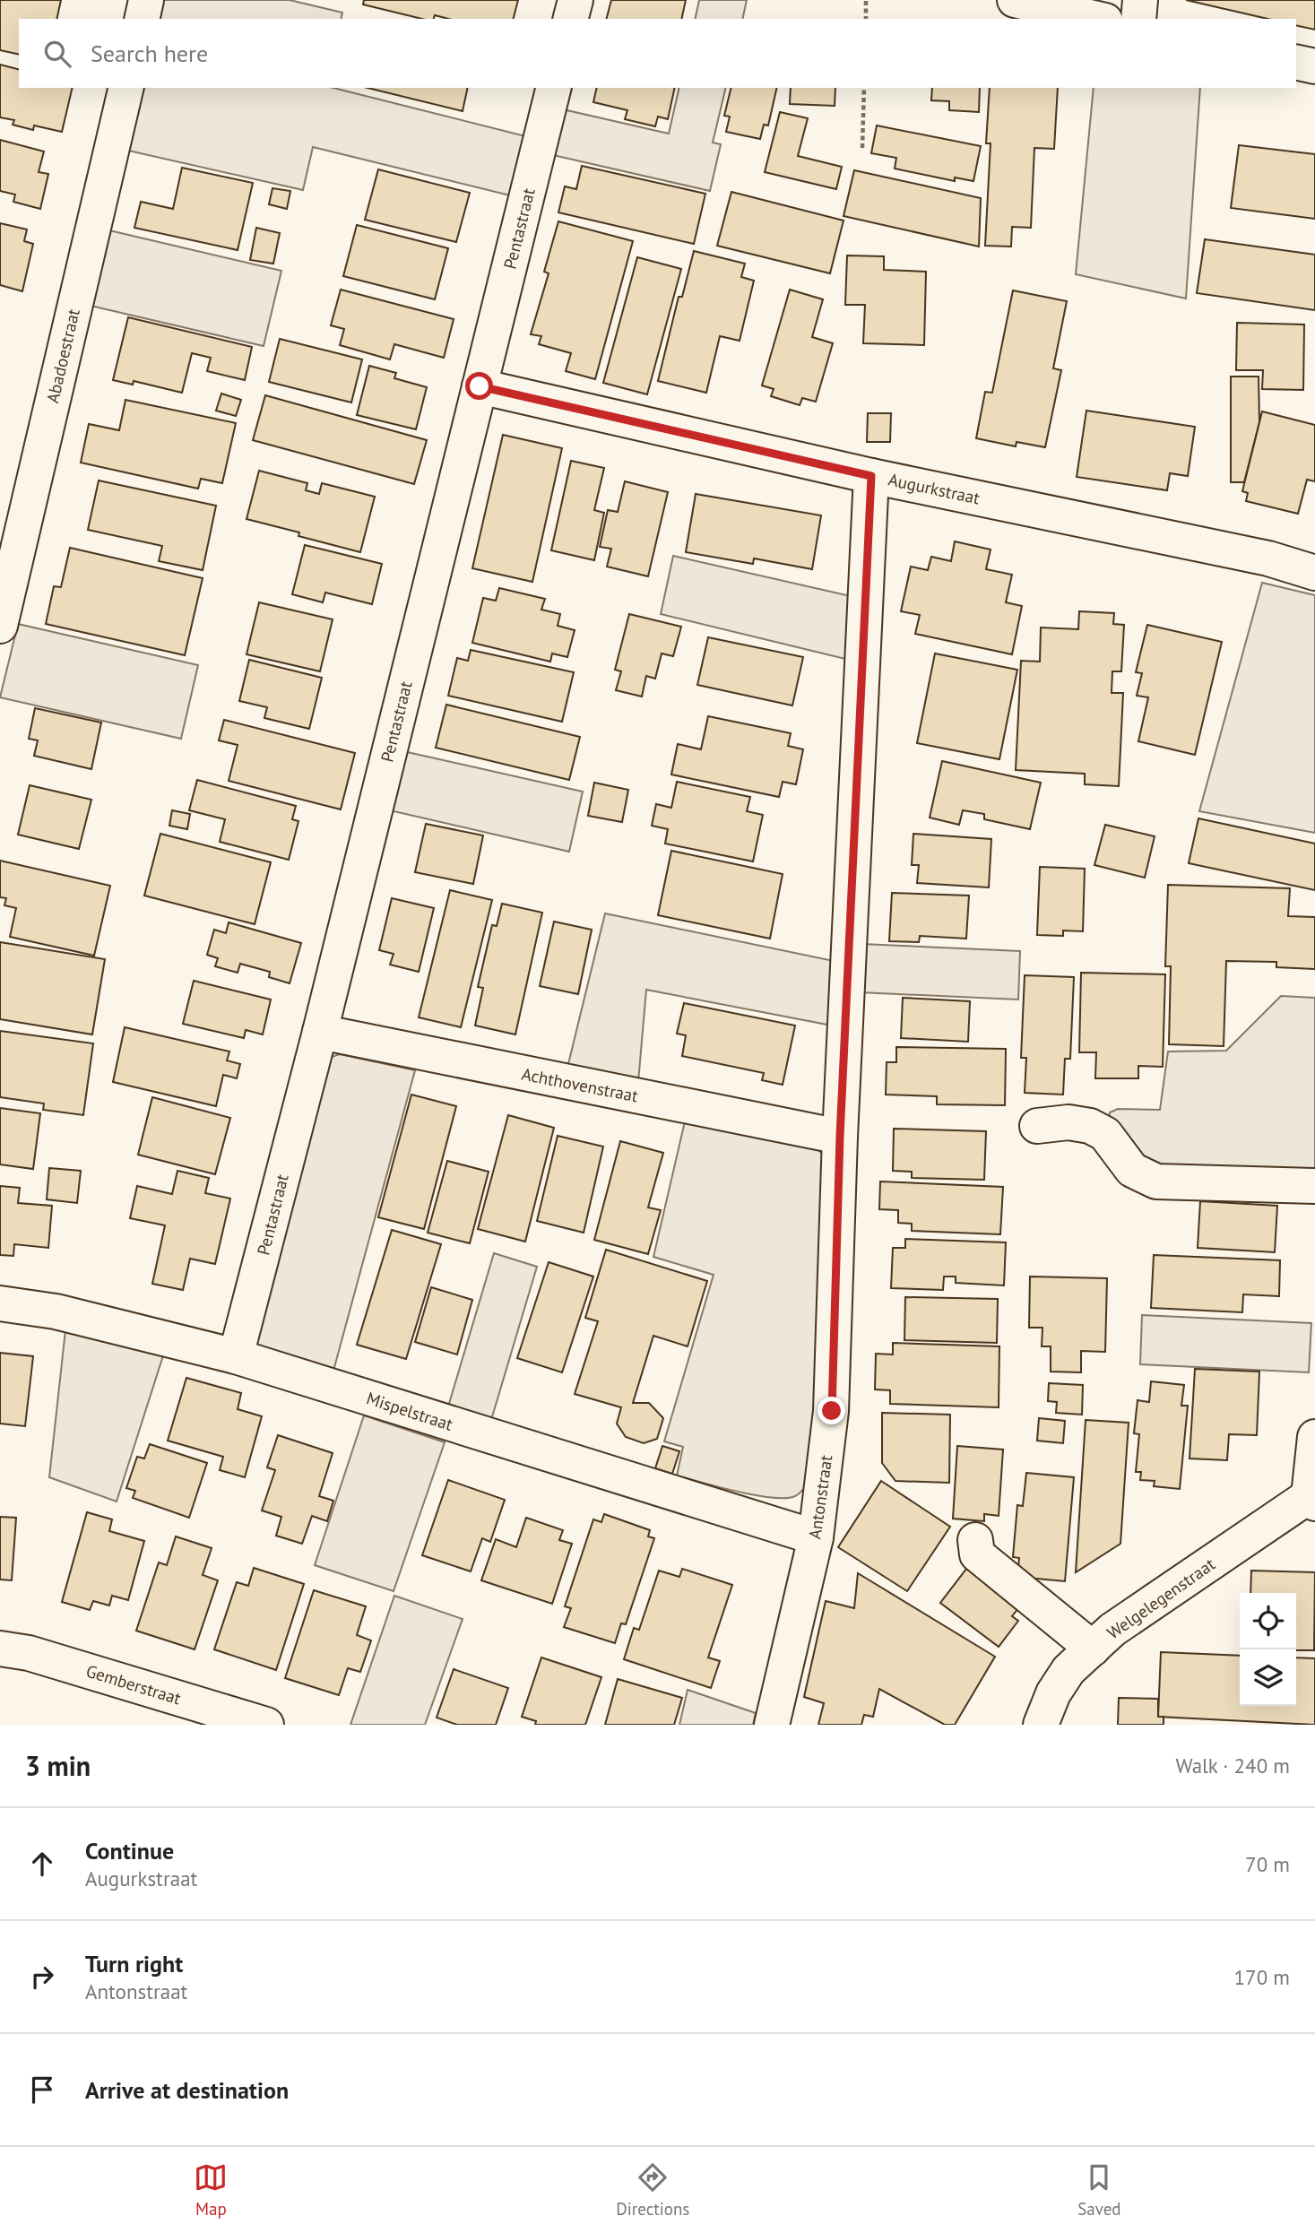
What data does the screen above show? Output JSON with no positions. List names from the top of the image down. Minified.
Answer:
{"streets":{"street":["Pentastraat","Abadoestraat","Augurkstraat","Achthovenstraat","Mispelstraat","Antonstraat","Welgelegenstraat","Gemberstraat"]},"crossings":[["Pentastraat","Augurkstraat"],["Pentastraat","Achthovenstraat"],["Pentastraat","Mispelstraat"],["Augurkstraat","Antonstraat"],["Achthovenstraat","Antonstraat"],["Mispelstraat","Antonstraat"]],"page":{"search":"Search here","heading":["3 min","Walk · 240 m"],"list":[["Continue","Augurkstraat","70 m"],["Turn right","Antonstraat","170 m"],"Arrive at destination"],"nav":["Map","Directions","Saved"]}}
